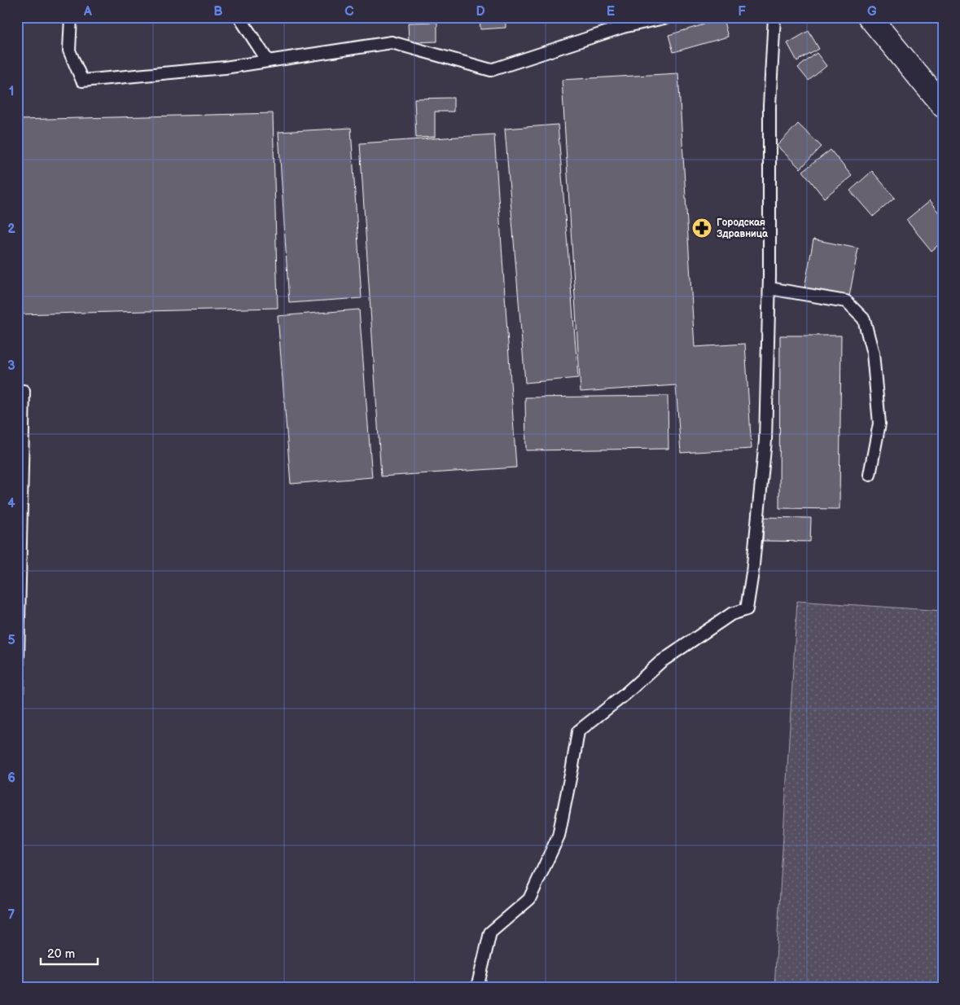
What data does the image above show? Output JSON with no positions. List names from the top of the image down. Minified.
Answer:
{"places":{"pharmacy":["Городская Здравница"]},"scale_bar":"20 m","grid":{"columns":["A","B","C","D","E","F","G"],"rows":["1","2","3","4","5","6","7"]}}
